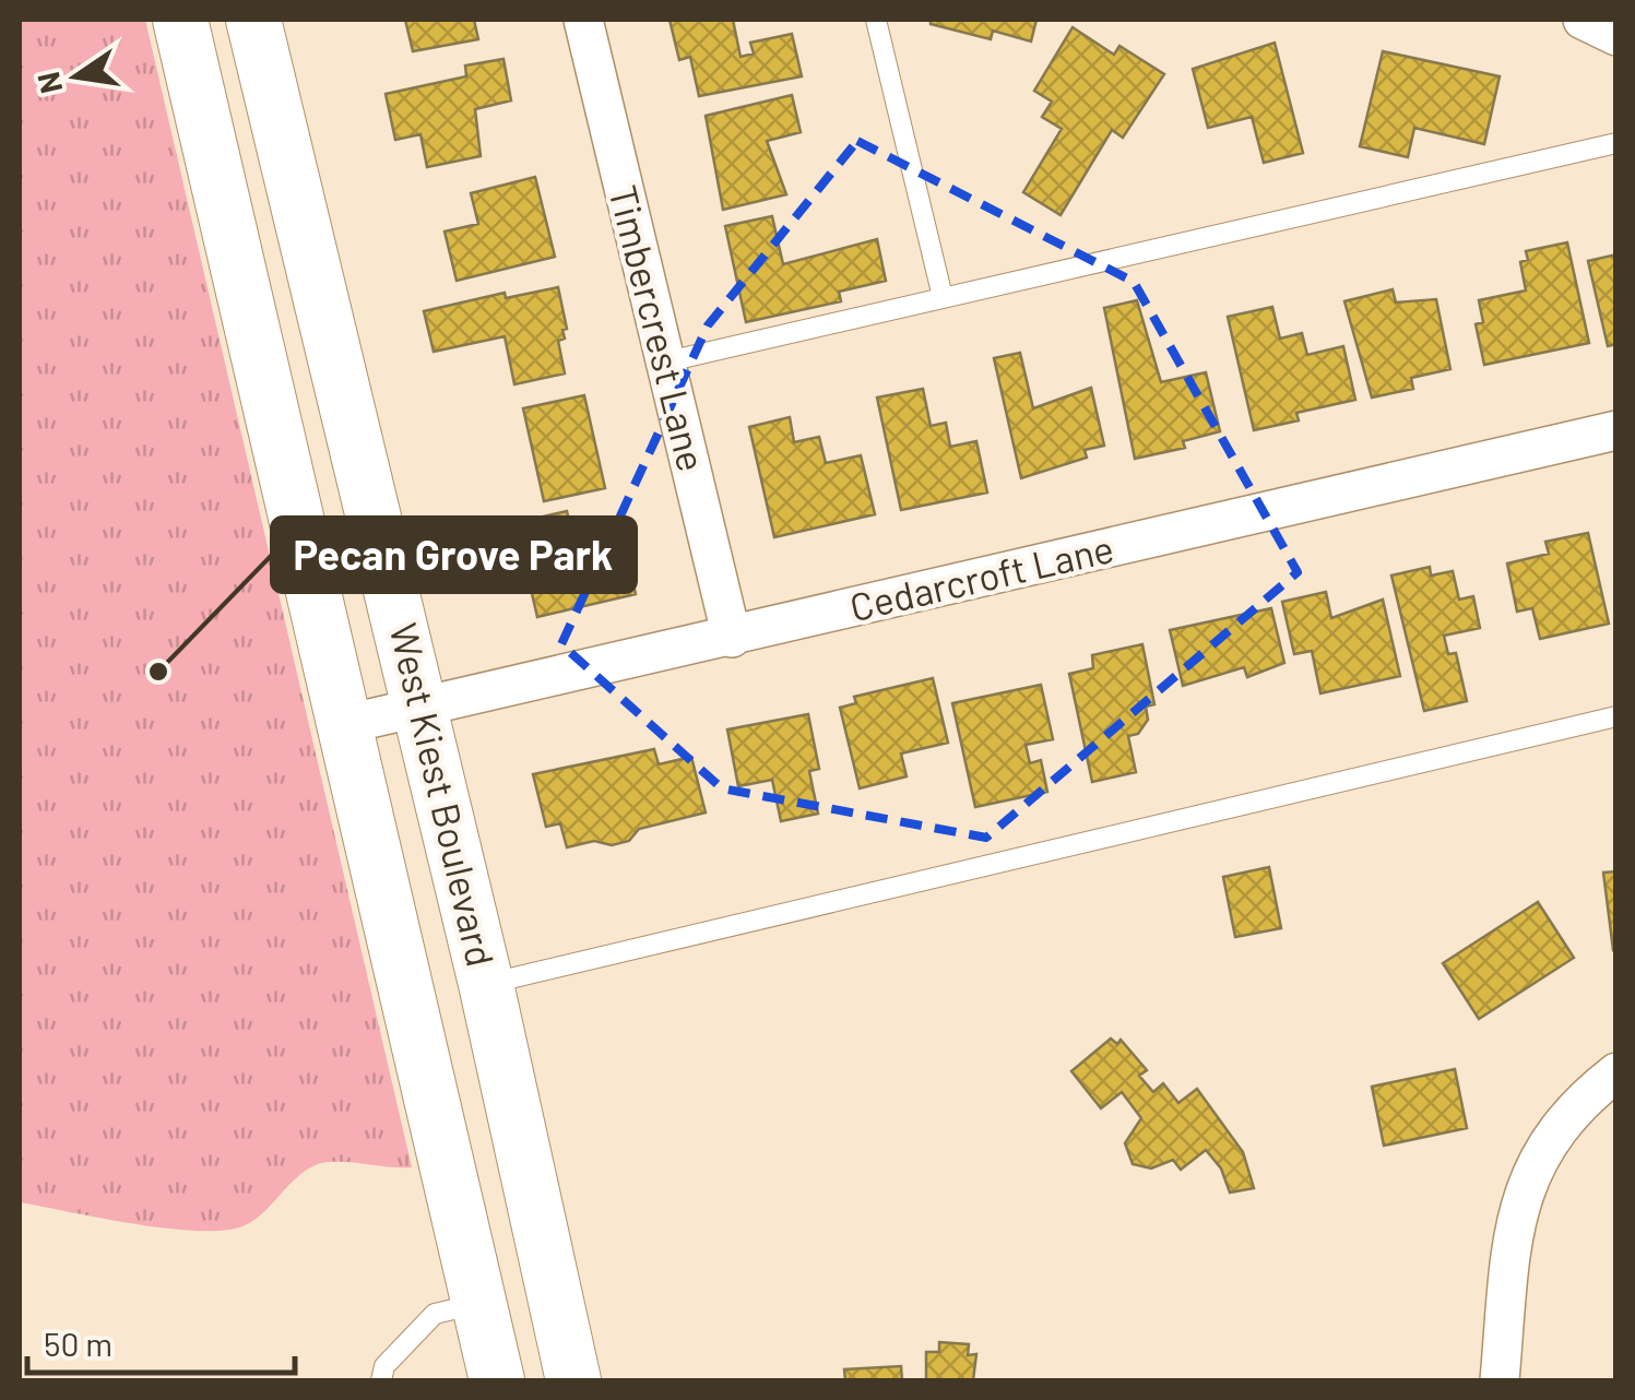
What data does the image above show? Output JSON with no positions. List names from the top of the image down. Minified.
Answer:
{"streets":{"main road":["West Kiest Boulevard"],"street":["Timbercrest Lane","Cedarcroft Lane"]},"crossings":[["Timbercrest Lane","Cedarcroft Lane"],["Cedarcroft Lane","West Kiest Boulevard"]],"places":["Pecan Grove Park"],"scale_bar":"50 m","north":"left"}
